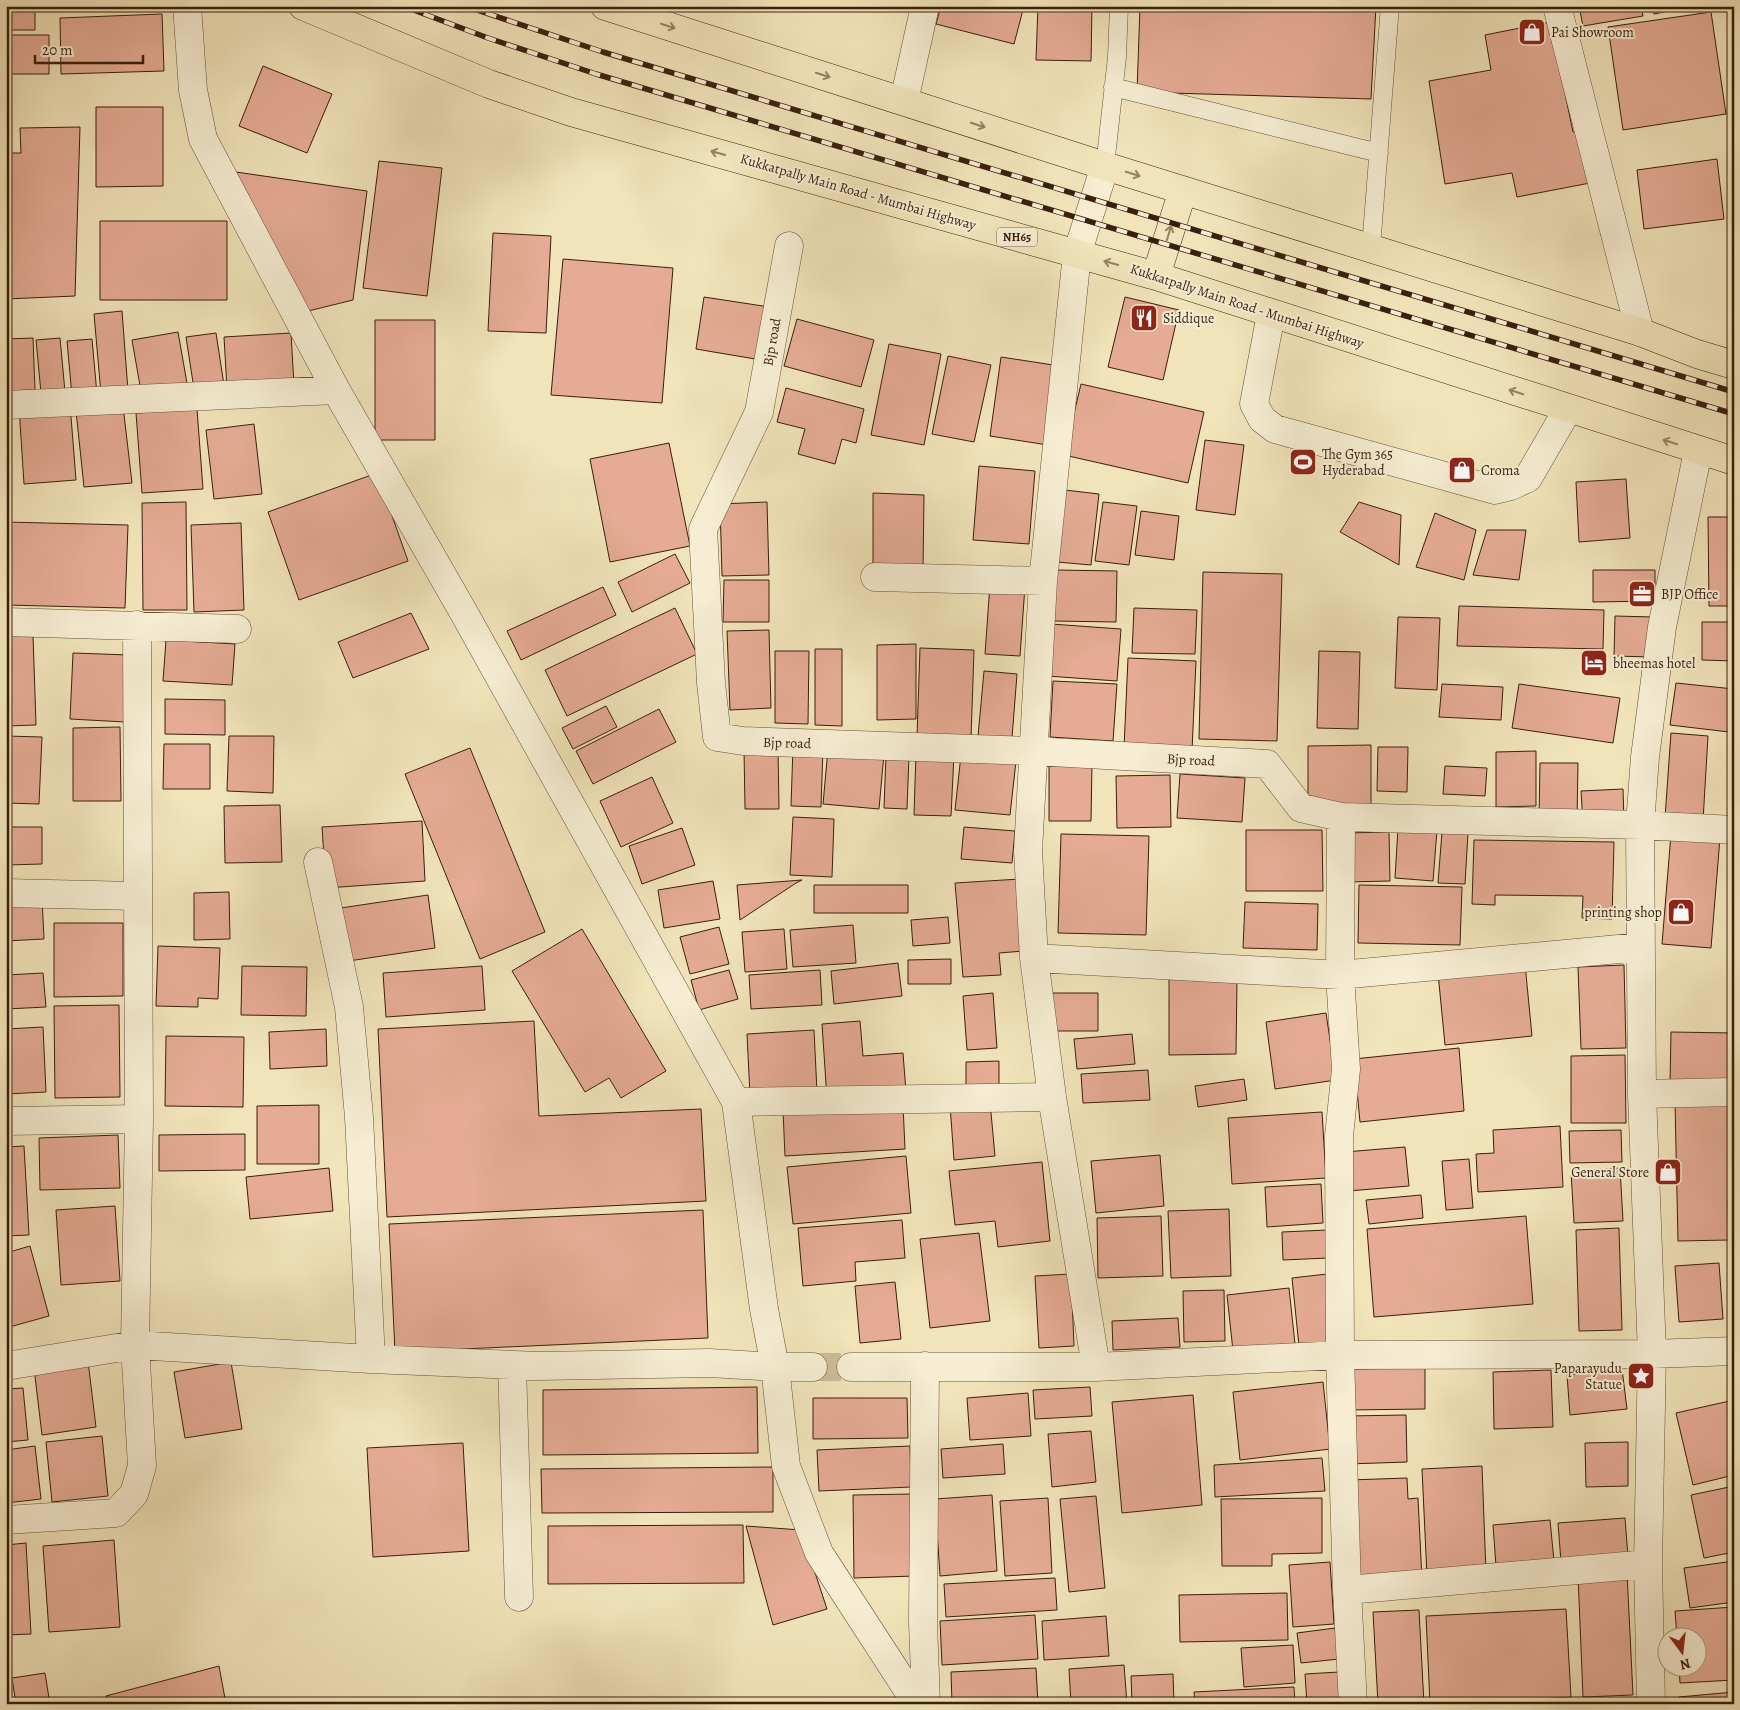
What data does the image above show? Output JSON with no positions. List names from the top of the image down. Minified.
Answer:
{"streets":{"highway":["Kukkatpally Main Road - Mumbai Highway","NH65"],"street":["Bjp road"]},"places":{"shop":["Pai Showroom","Croma","printing shop","General Store"],"restaurant":["Siddique"],"sports":["The Gym 365 Hyderabad"],"office":["BJP Office"],"hotel":["bheemas hotel"],"place":["Paparayudu Statue"]},"scale_bar":"20 m","north":"bottom"}
